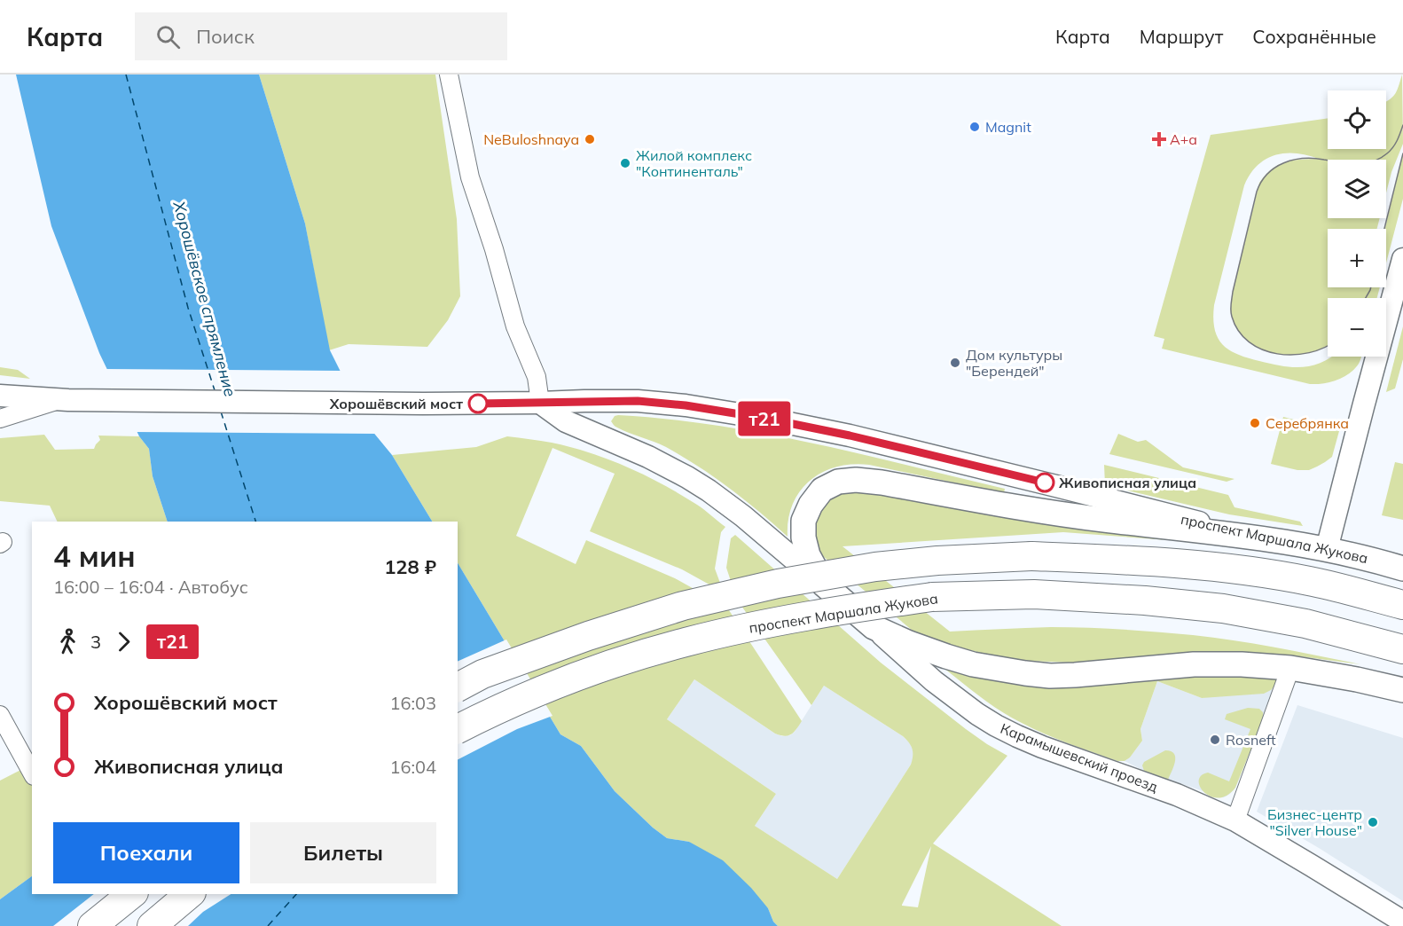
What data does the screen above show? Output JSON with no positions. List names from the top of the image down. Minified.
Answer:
{"streets":{"main road":["проспект Маршала Жукова","Карамышевский проезд"]},"crossings":[["проспект Маршала Жукова","Карамышевский проезд"]],"water":["Хорошёвское спрямление"],"places":{"other":["Magnit","NeBuloshnaya","Жилой комплекс \"Континенталь\"","Дом культуры \"Берендей\"","Хорошёвский мост","Серебрянка","Живописная улица","Rosneft","Бизнес-центр \"Silver House\""],"health":["А+а"]},"lines":["bus line т21"],"page":{"header":"Карта","search":"Поиск","nav":["Карта","Маршрут","Сохранённые"],"on_map":"т21","map_buttons":["+","−"],"heading":["4 мин","16:00 – 16:04 · Автобус","128 ₽"],"legs":["3","т21"],"list":[{"name":"Хорошёвский мост","value":"16:03"},{"name":"Живописная улица","value":"16:04"}],"buttons":["Поехали","Билеты"]}}
